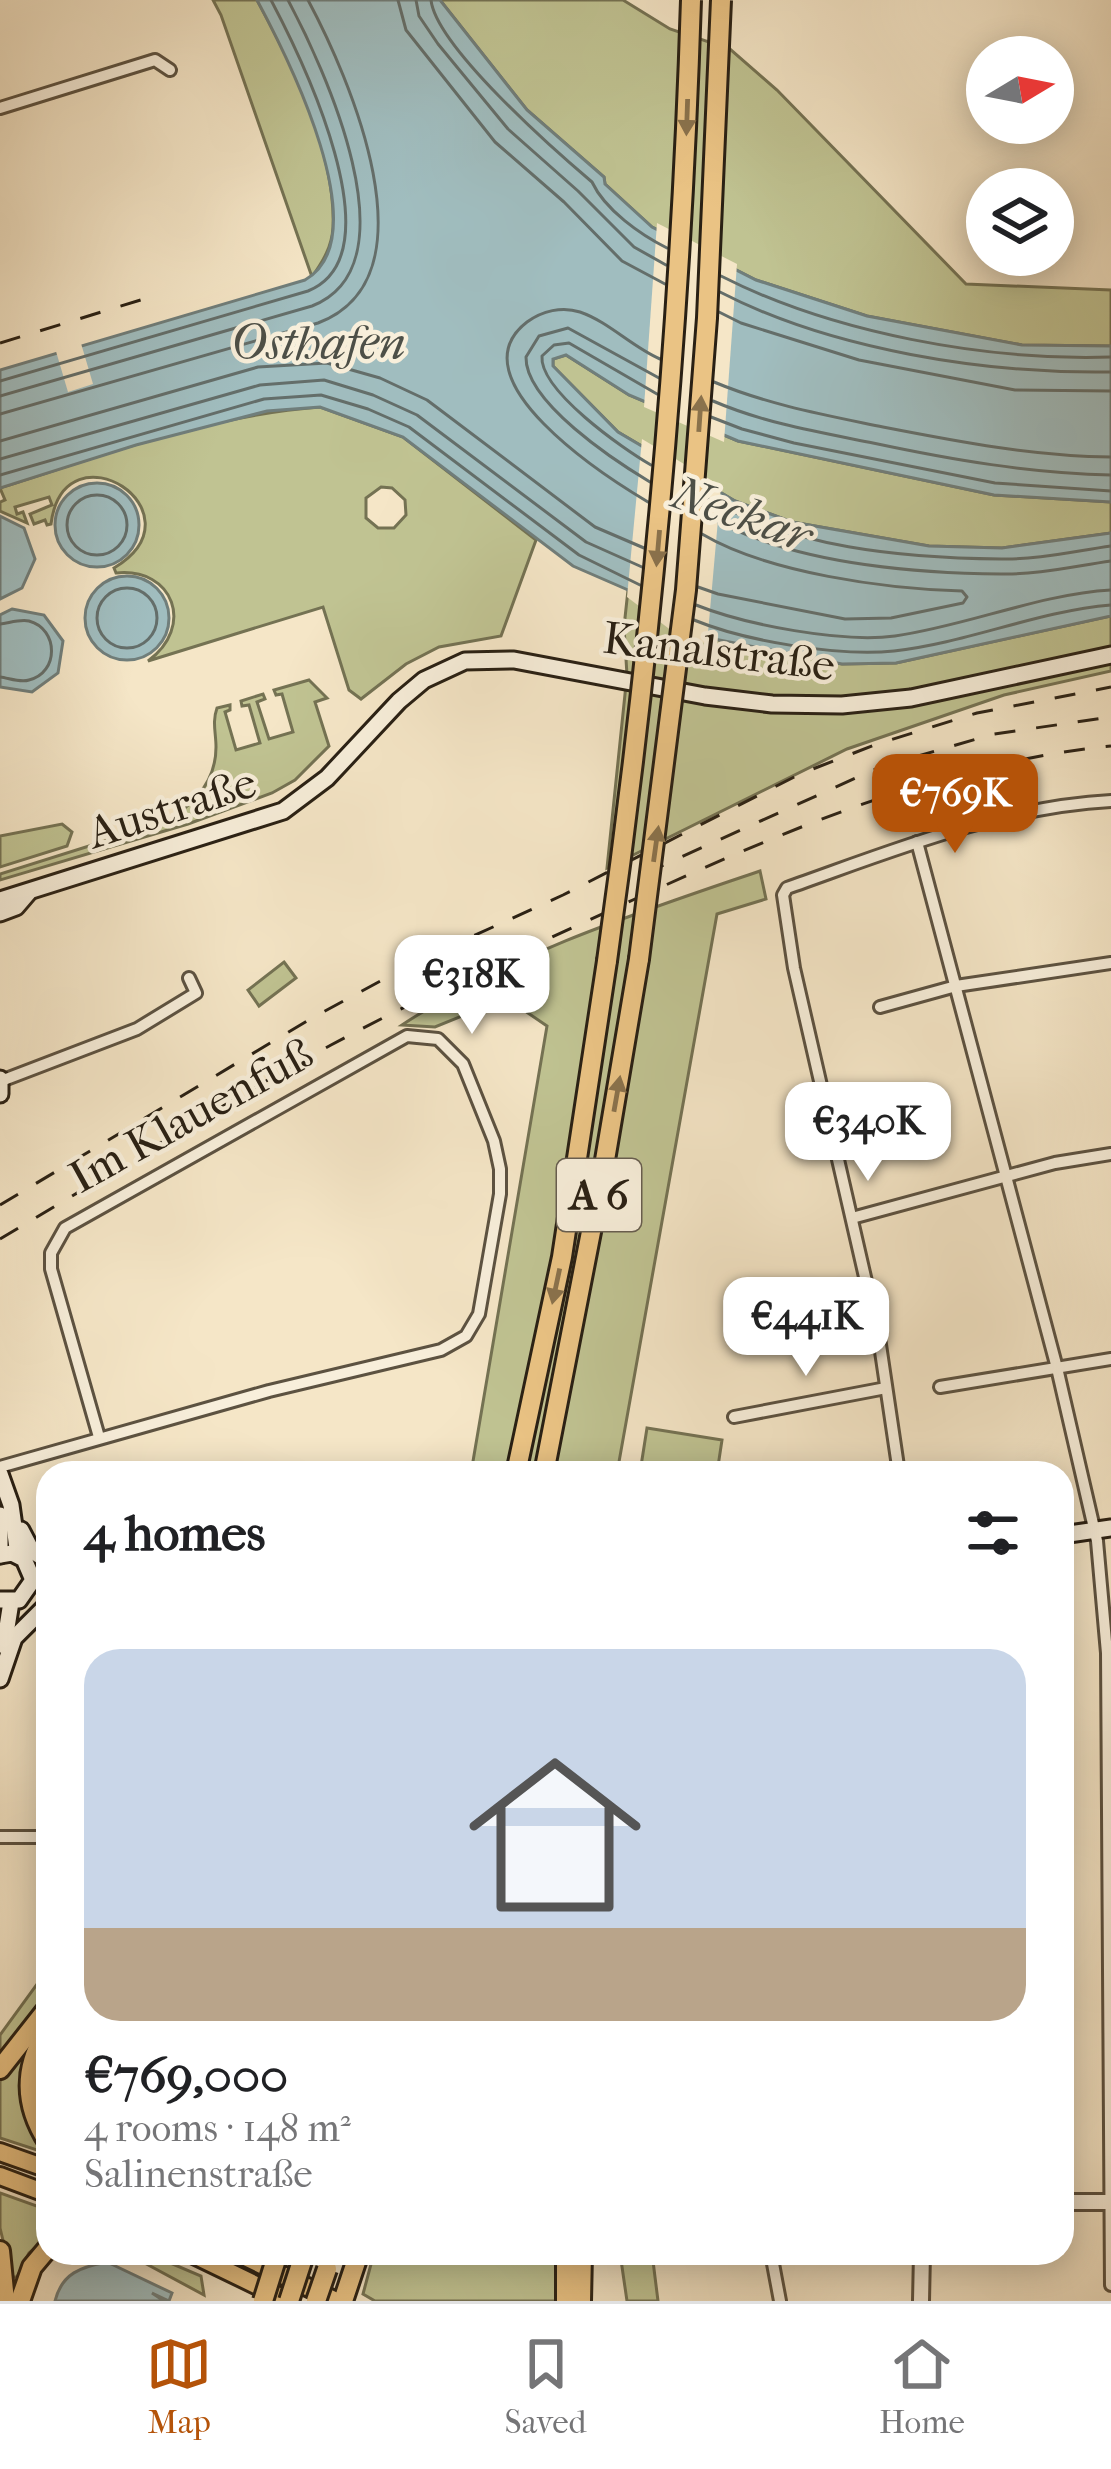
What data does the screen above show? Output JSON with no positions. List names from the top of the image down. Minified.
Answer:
{"streets":{"highway":["A 6"],"main road":["Kanalstraße","Austraße"],"street":["Im Klauenfuß"]},"crossings":[["Kanalstraße","Austraße"]],"water":["Osthafen","Neckar"],"north":"right","page":{"price":["€769K","€318K","€340K","€441K"],"heading":"4 homes","list":[{"name":"€769,000","note":"4 rooms · 148 m² · Salinenstraße"}],"tabs":["Map","Saved","Home"]}}
